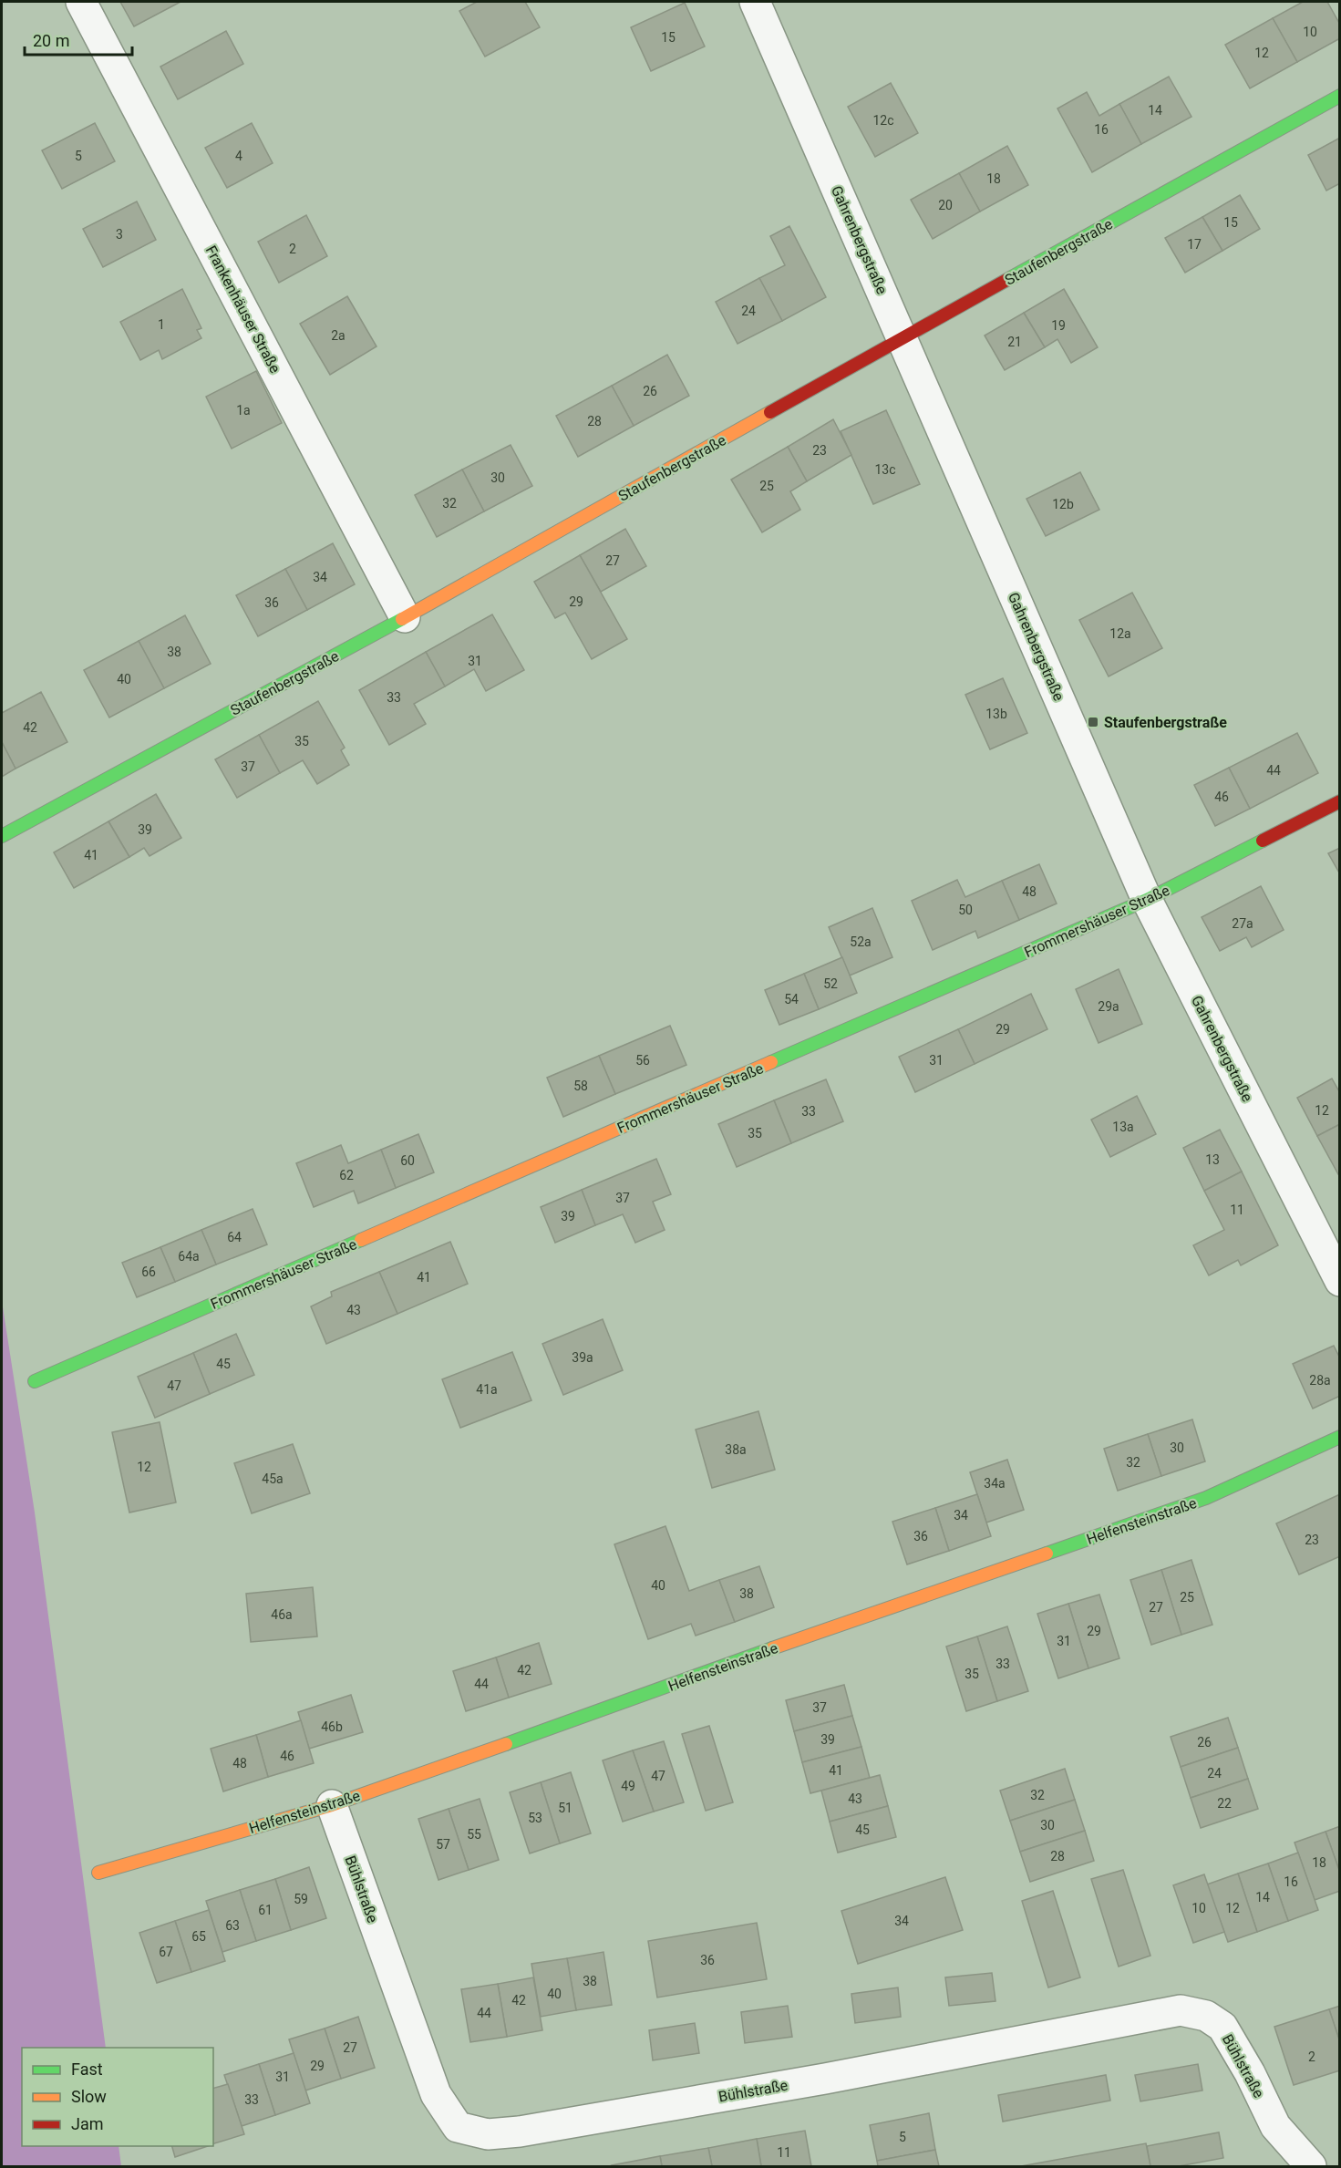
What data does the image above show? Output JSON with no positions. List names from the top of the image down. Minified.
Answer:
{"streets":{"street":["Gahrenbergstraße","Staufenbergstraße","Frankenhäuser Straße","Frommershäuser Straße","Helfensteinstraße","Bühlstraße"]},"crossings":[["Gahrenbergstraße","Staufenbergstraße"],["Gahrenbergstraße","Frommershäuser Straße"],["Staufenbergstraße","Frankenhäuser Straße"],["Helfensteinstraße","Bühlstraße"]],"places":{"transit":["Staufenbergstraße"]},"house_numbers":["10","15","12","14","12c","16","5","4","18","20","15","3","17","2","24","1","19","2a","21","26","1a","28","23","13c","30","25","32","12b","27","34","29","36","12a","38","31","40","33","13b","42","35","37","44","46","39","41","48","50","27a","52a","52","54","29a","29","56","31","58","12","33","13a","35","13","60","62","37","11","39","64","64a","66","41","43","39a","45","28a","47","41a","30","38a","32","12","45a","34a","34","36","23","40","38","25","27","46a","29","31","33","42","35","44","37","46b","39","26","46","48","41","24","47","49","32","43","22","51","53","30","45","55","57","28","18","16","14","59","10","12","61","34","63","65","67","36","38","40","42","44","27","2","29","31","33","5","11"],"legend":["Fast","Slow","Jam"],"scale_bar":"20 m"}
